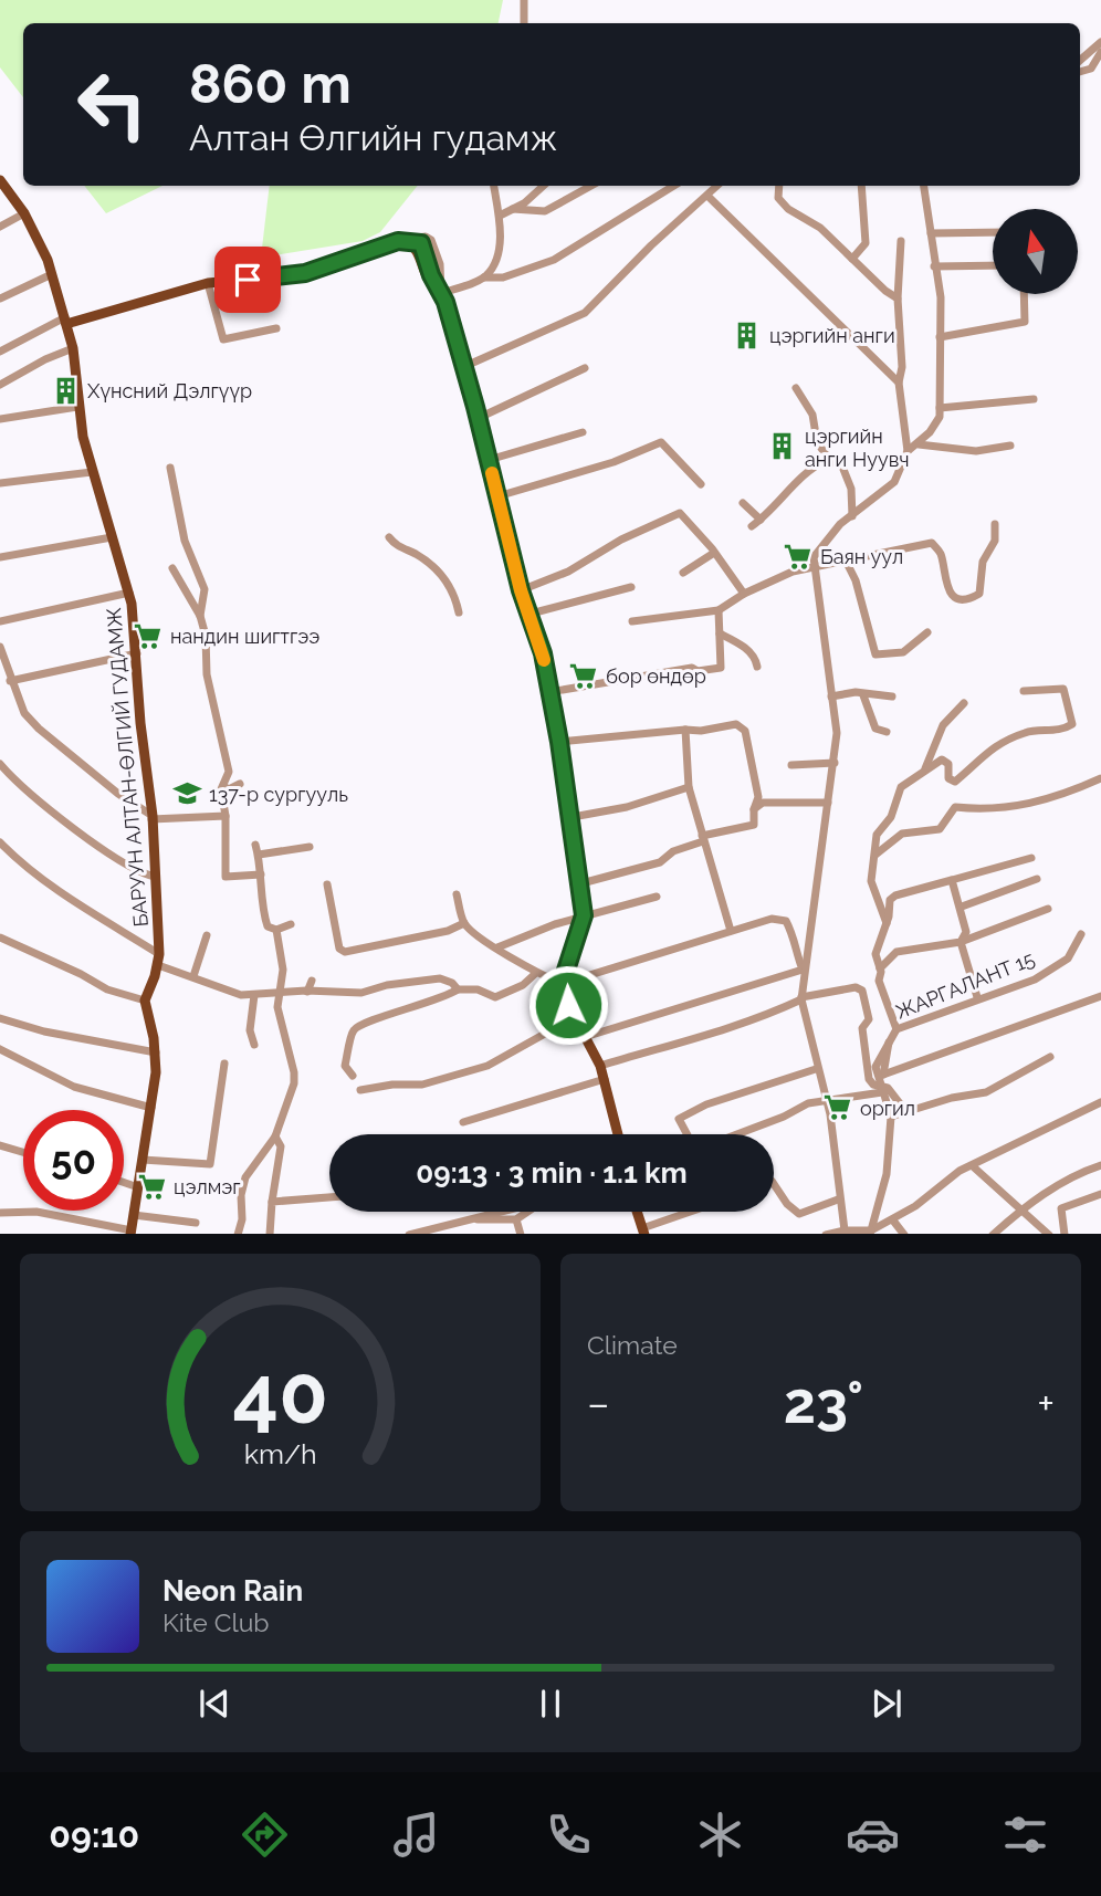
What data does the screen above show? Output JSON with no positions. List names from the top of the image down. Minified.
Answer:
{"streets":{"main road":["БАРУУН АЛТАН-ӨЛГИЙ ГУДАМЖ"],"street":["ЖАРГАЛАНТ 15"]},"places":{"building":["цэргийн анги","Хүнсний Дэлгүүр","цэргийн анги Нуувч"],"supermarket":["Баян уул","нандин шигтгээ","бор өндөр","оргил","цэлмэг"],"school or university":["137-р сургууль"]},"north":"top","page":{"turn":["860 m","Алтан Өлгийн гудамж"],"limit":"50","trip":"09:13 · 3 min · 1.1 km","tile":"Climate","heat":["−","23°","+"],"song":["Neon Rain","Kite Club"],"tabs":"09:10","gauge":["40","km/h"]}}
